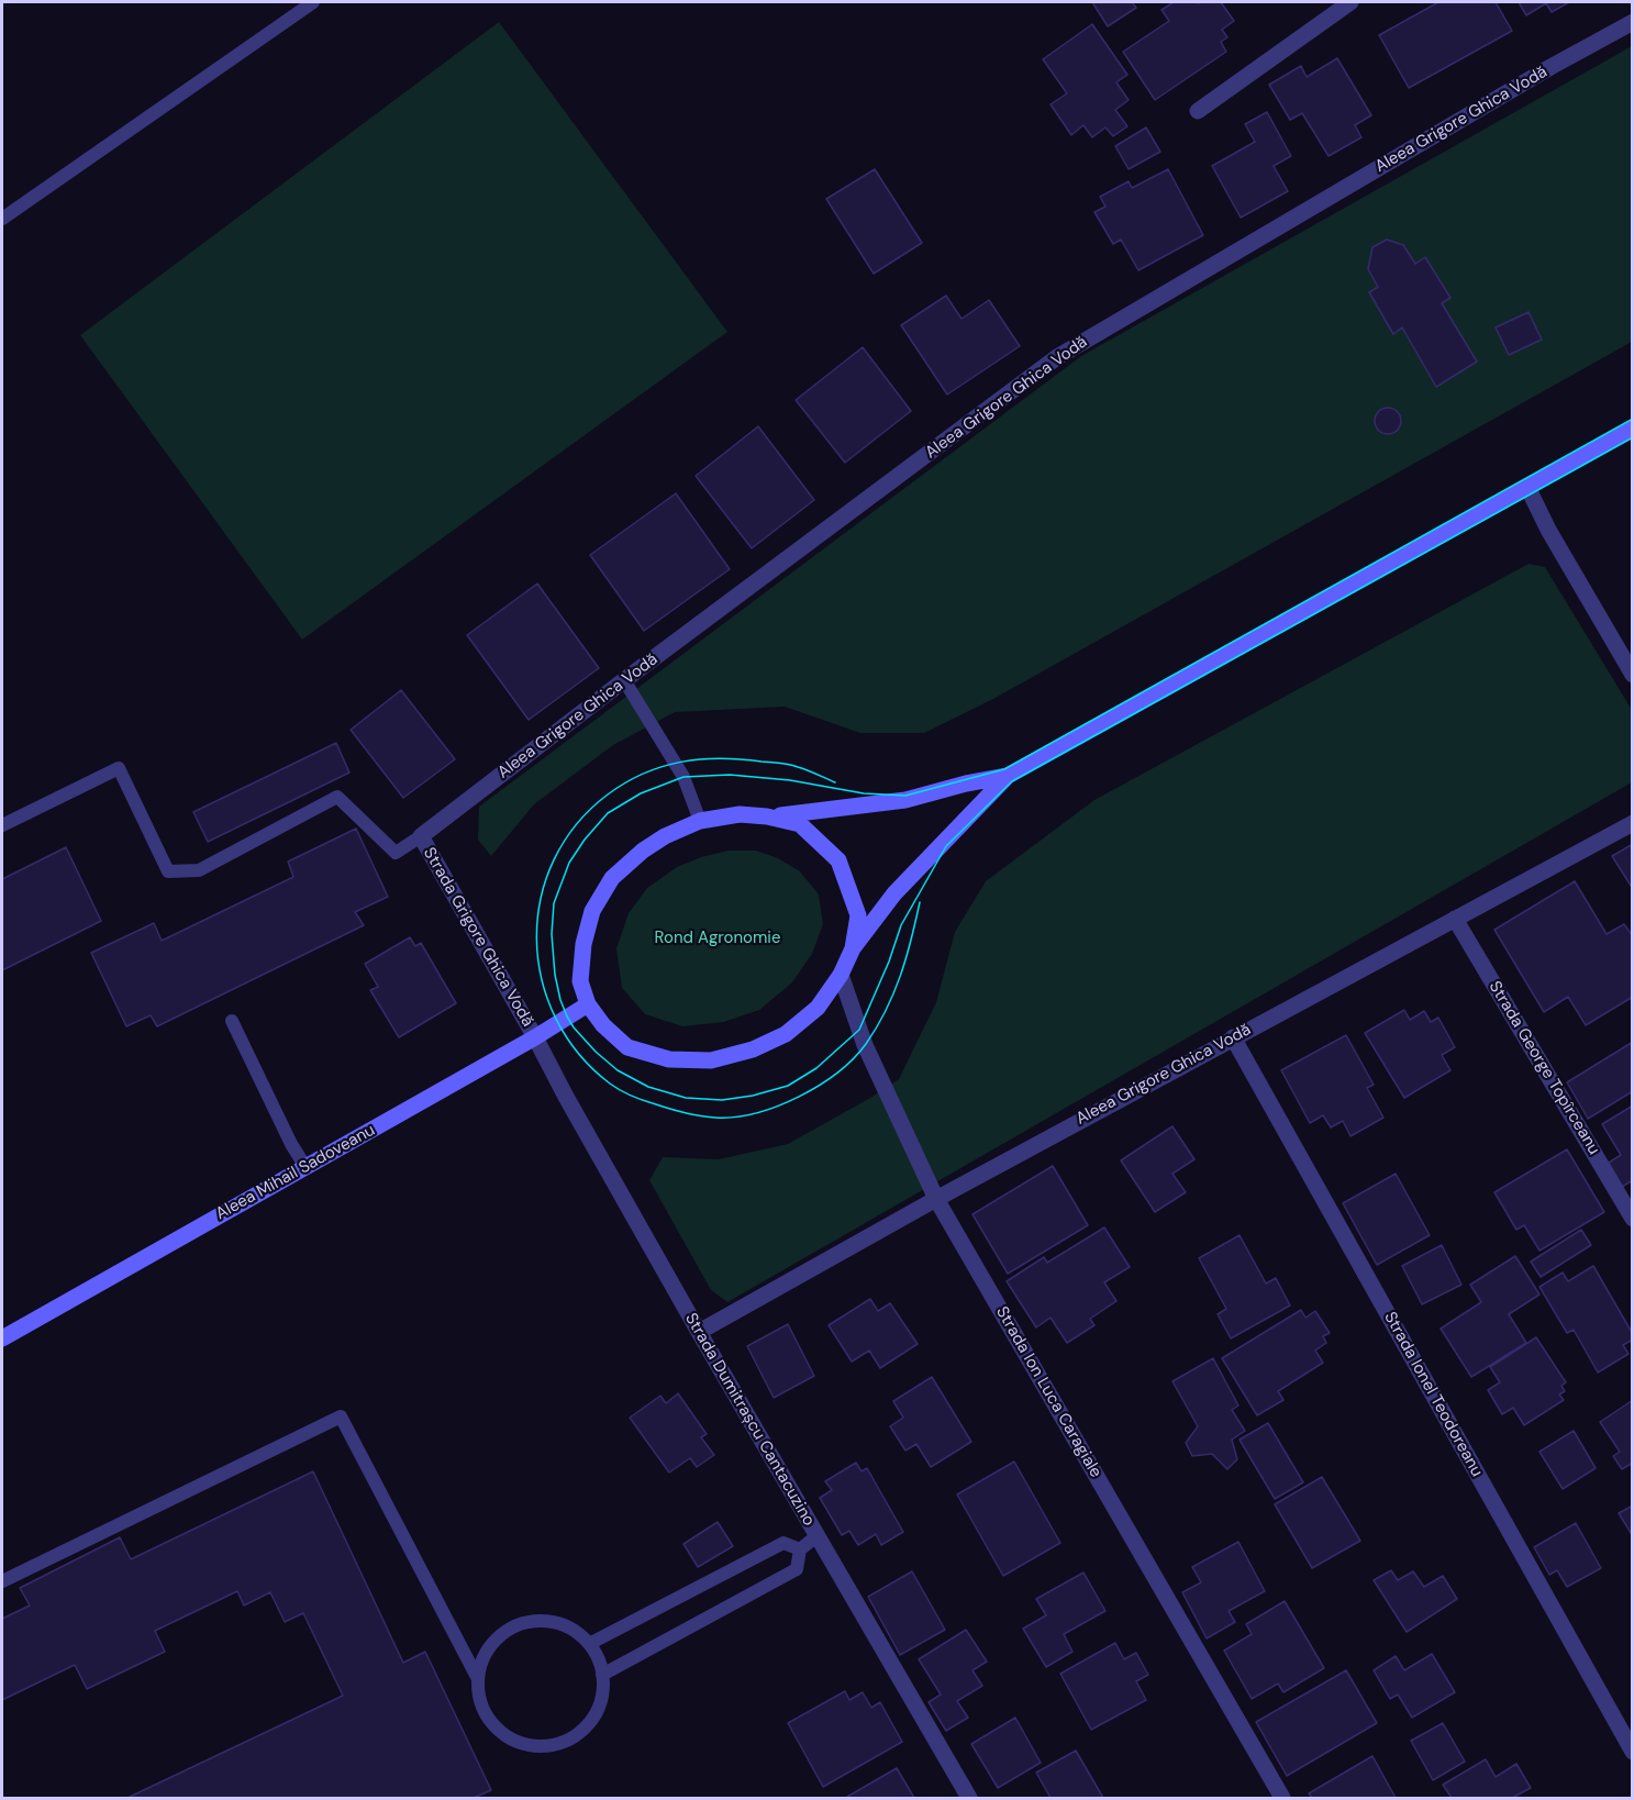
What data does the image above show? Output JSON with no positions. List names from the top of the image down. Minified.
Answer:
{"streets":{"main road":["Aleea Mihail Sadoveanu"],"street":["Aleea Grigore Ghica Vodă","Strada Grigore Ghica Vodă","Strada George Topîrceanu","Strada Ion Luca Caragiale","Strada Ionel Teodoreanu","Strada Dumitrașcu Cantacuzino"]},"crossings":[["Aleea Grigore Ghica Vodă","Strada Grigore Ghica Vodă"],["Aleea Grigore Ghica Vodă","Strada George Topîrceanu"],["Aleea Grigore Ghica Vodă","Strada Ion Luca Caragiale"],["Aleea Grigore Ghica Vodă","Strada Ionel Teodoreanu"],["Aleea Grigore Ghica Vodă","Strada Dumitrașcu Cantacuzino"],["Strada Grigore Ghica Vodă","Aleea Mihail Sadoveanu"],["Strada Grigore Ghica Vodă","Strada Dumitrașcu Cantacuzino"],["Aleea Mihail Sadoveanu","Strada Dumitrașcu Cantacuzino"]],"parks":["Rond Agronomie"]}
